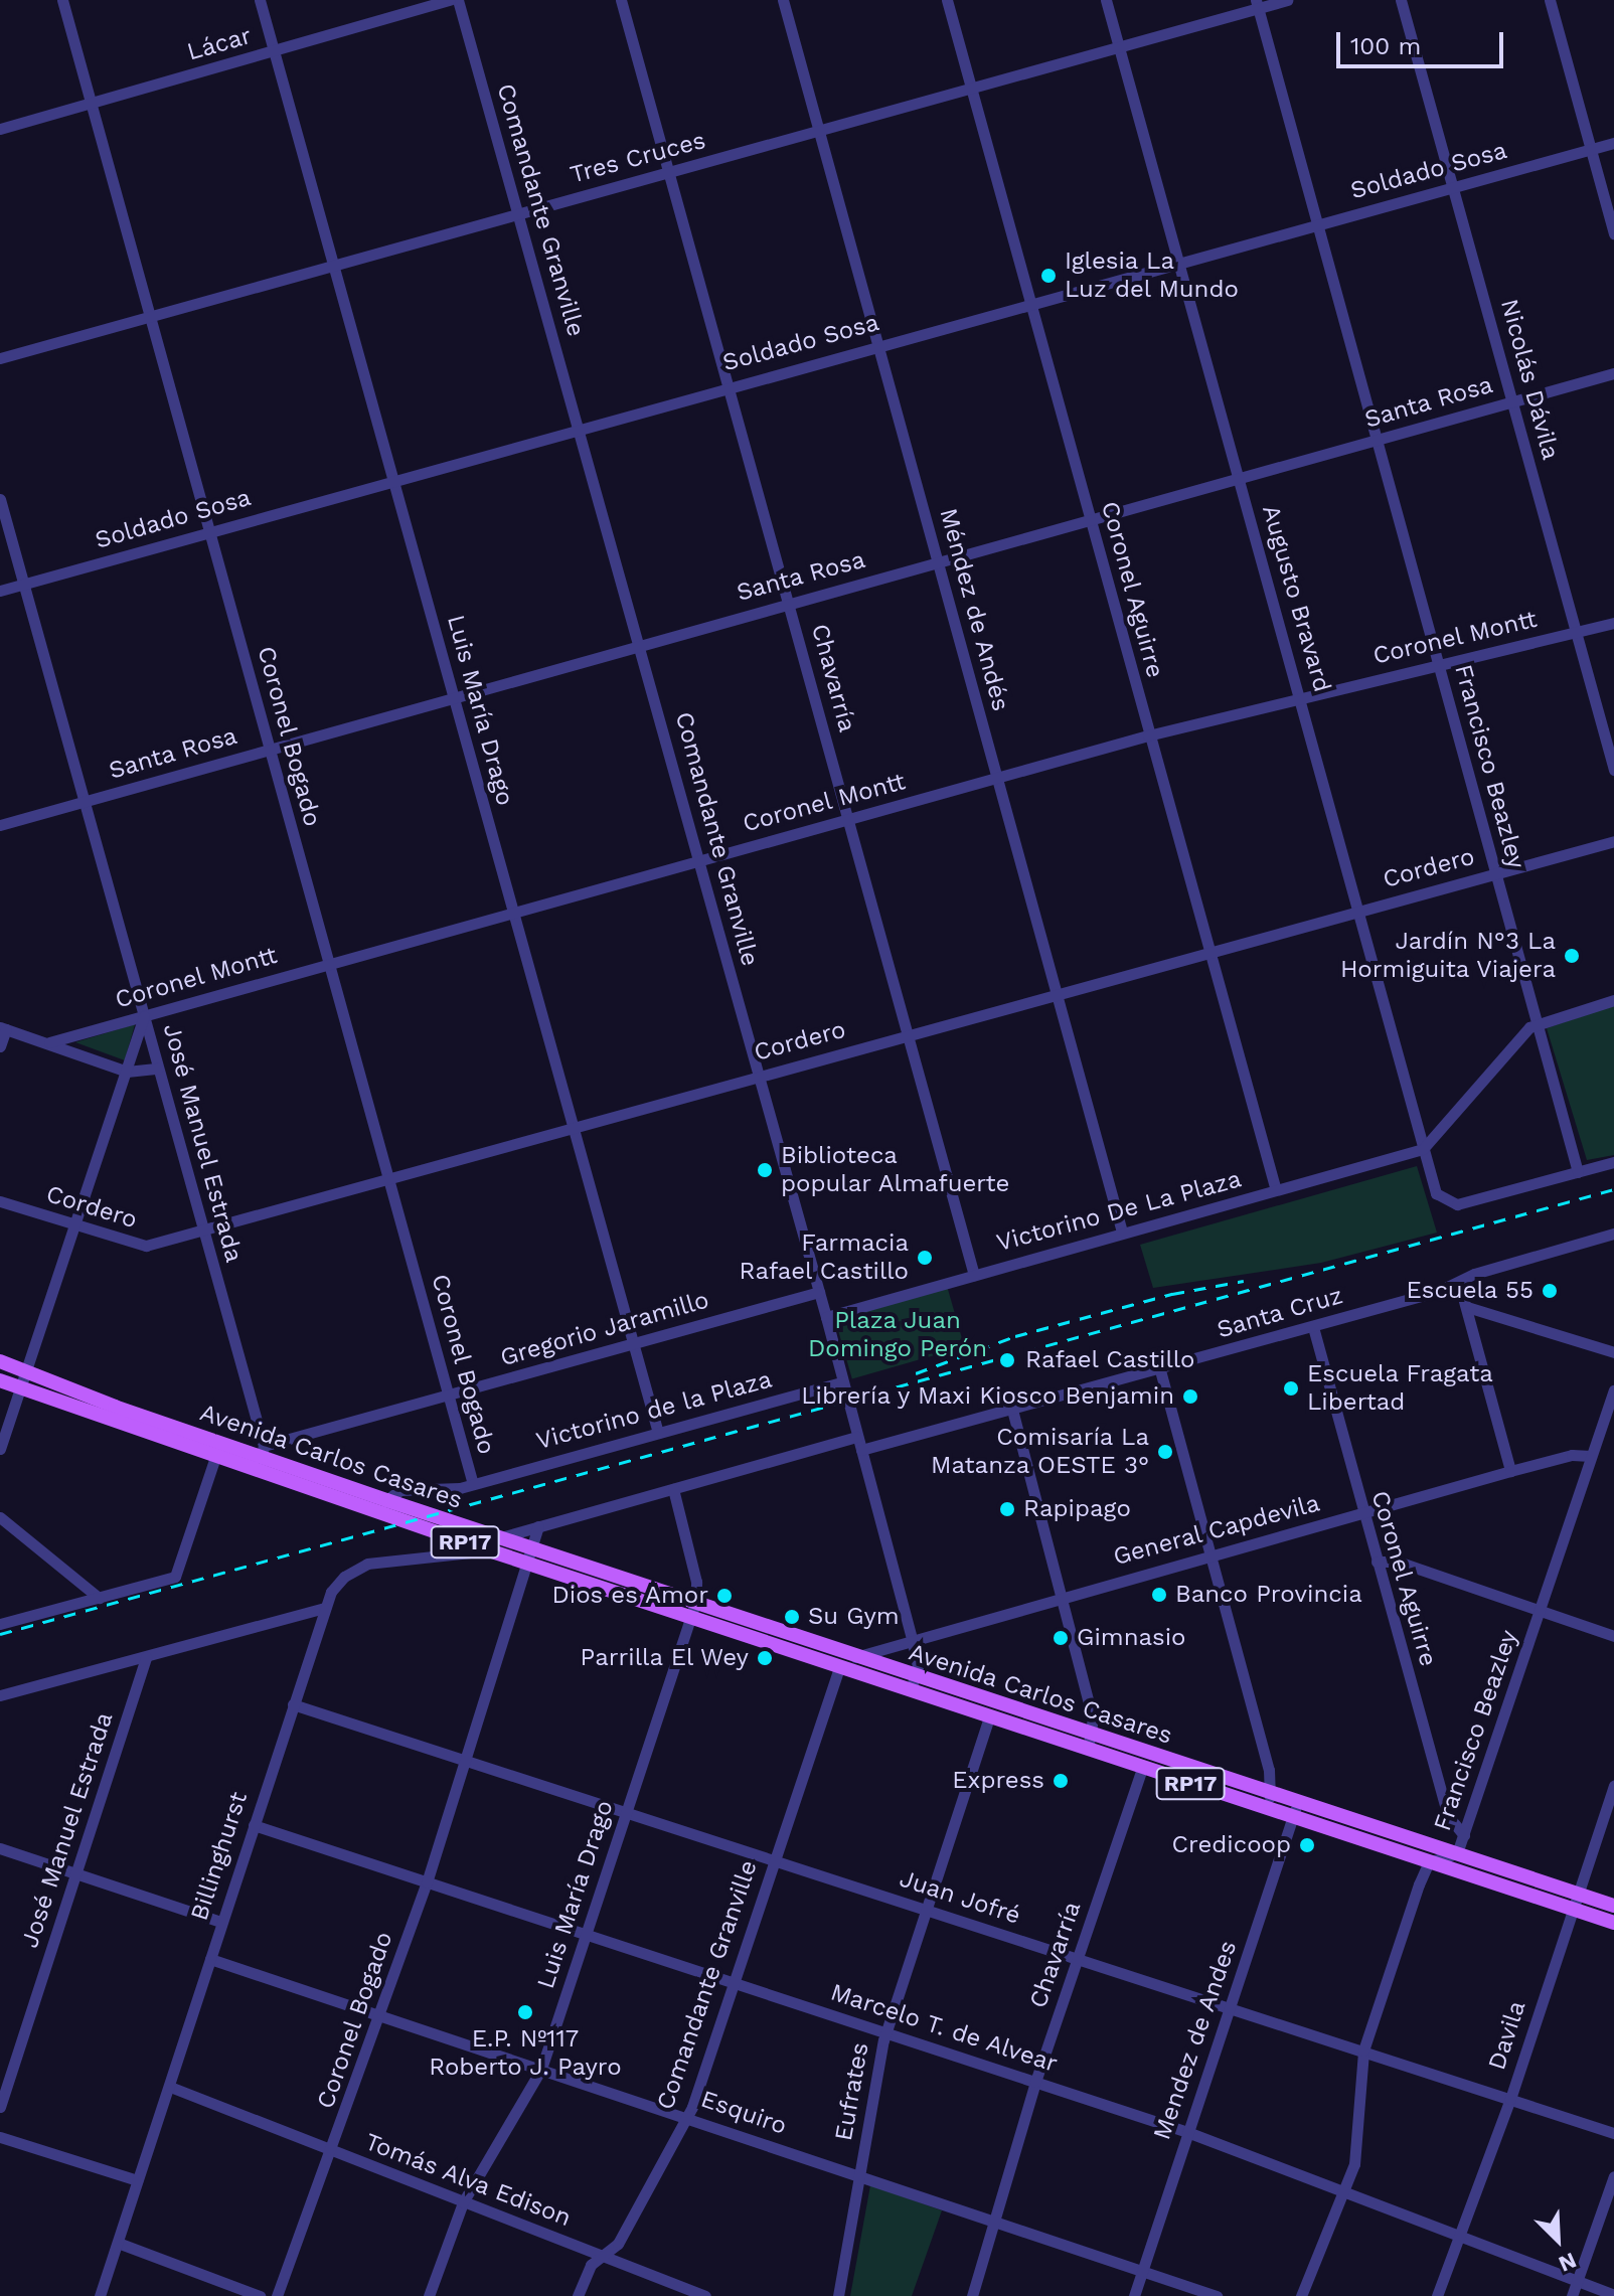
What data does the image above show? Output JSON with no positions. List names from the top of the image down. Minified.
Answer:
{"streets":{"main road":["Avenida Carlos Casares","RP17"],"street":["Lácar","Tres Cruces","Soldado Sosa","Comandante Granville","Nicolás Dávila","Santa Rosa","Coronel Aguirre","Augusto Bravard","Méndez de Andés","Coronel Montt","Chavarría","Luis María Drago","Coronel Bogado","Francisco Beazley","Cordero","José Manuel Estrada","Victorino De La Plaza","Santa Cruz","Gregorio Jaramillo","Victorino de la Plaza","General Capdevila","Billinghurst","Juan Jofré","Marcelo T. de Alvear","Davila","Mendez de Andes","Eufrates","Esquiro","Tomás Alva Edison"]},"crossings":[["Lácar","Luis María Drago"],["Lácar","Coronel Bogado"],["Tres Cruces","Comandante Granville"],["Tres Cruces","Coronel Aguirre"],["Tres Cruces","Augusto Bravard"],["Tres Cruces","Méndez de Andés"],["Tres Cruces","Chavarría"],["Tres Cruces","Luis María Drago"],["Tres Cruces","Coronel Bogado"],["Tres Cruces","Francisco Beazley"],["Soldado Sosa","Comandante Granville"],["Soldado Sosa","Nicolás Dávila"],["Soldado Sosa","Coronel Aguirre"],["Soldado Sosa","Augusto Bravard"],["Soldado Sosa","Méndez de Andés"],["Soldado Sosa","Chavarría"],["Soldado Sosa","Luis María Drago"],["Soldado Sosa","Coronel Bogado"],["Soldado Sosa","Francisco Beazley"],["Soldado Sosa","José Manuel Estrada"],["Comandante Granville","Santa Rosa"],["Comandante Granville","Coronel Montt"],["Comandante Granville","Cordero"],["Comandante Granville","Victorino De La Plaza"],["Comandante Granville","Santa Cruz"],["Comandante Granville","Gregorio Jaramillo"],["Comandante Granville","Victorino de la Plaza"],["Comandante Granville","Avenida Carlos Casares"],["Comandante Granville","General Capdevila"],["Comandante Granville","Juan Jofré"],["Comandante Granville","Marcelo T. de Alvear"],["Comandante Granville","Esquiro"],["Comandante Granville","Tomás Alva Edison"],["Nicolás Dávila","Santa Rosa"],["Nicolás Dávila","Coronel Montt"],["Santa Rosa","Coronel Aguirre"],["Santa Rosa","Augusto Bravard"],["Santa Rosa","Méndez de Andés"],["Santa Rosa","Chavarría"],["Santa Rosa","Luis María Drago"],["Santa Rosa","Coronel Bogado"],["Santa Rosa","Francisco Beazley"],["Santa Rosa","José Manuel Estrada"],["Coronel Aguirre","Coronel Montt"],["Coronel Aguirre","Francisco Beazley"],["Coronel Aguirre","Cordero"],["Coronel Aguirre","Victorino De La Plaza"],["Coronel Aguirre","Santa Cruz"],["Coronel Aguirre","General Capdevila"],["Augusto Bravard","Coronel Montt"],["Augusto Bravard","Francisco Beazley"],["Augusto Bravard","Cordero"],["Augusto Bravard","Victorino De La Plaza"],["Méndez de Andés","Coronel Montt"],["Méndez de Andés","Cordero"],["Méndez de Andés","Victorino De La Plaza"],["Coronel Montt","Chavarría"],["Coronel Montt","Luis María Drago"],["Coronel Montt","Coronel Bogado"],["Coronel Montt","Francisco Beazley"],["Coronel Montt","José Manuel Estrada"],["Chavarría","Cordero"],["Chavarría","Victorino De La Plaza"],["Chavarría","Avenida Carlos Casares"],["Chavarría","Juan Jofré"],["Chavarría","Marcelo T. de Alvear"],["Chavarría","Esquiro"],["Luis María Drago","Cordero"],["Luis María Drago","Gregorio Jaramillo"],["Luis María Drago","Victorino de la Plaza"],["Luis María Drago","Avenida Carlos Casares"],["Luis María Drago","Juan Jofré"],["Luis María Drago","Marcelo T. de Alvear"],["Luis María Drago","Esquiro"],["Luis María Drago","Tomás Alva Edison"],["Coronel Bogado","Cordero"],["Coronel Bogado","Gregorio Jaramillo"],["Coronel Bogado","Victorino de la Plaza"],["Coronel Bogado","Avenida Carlos Casares"],["Coronel Bogado","Juan Jofré"],["Coronel Bogado","Marcelo T. de Alvear"],["Coronel Bogado","Esquiro"],["Coronel Bogado","Tomás Alva Edison"],["Francisco Beazley","Cordero"],["Francisco Beazley","Avenida Carlos Casares"],["Francisco Beazley","General Capdevila"],["Francisco Beazley","Juan Jofré"],["Francisco Beazley","Marcelo T. de Alvear"],["Cordero","José Manuel Estrada"],["José Manuel Estrada","Gregorio Jaramillo"],["José Manuel Estrada","Avenida Carlos Casares"],["Gregorio Jaramillo","Avenida Carlos Casares"],["Victorino de la Plaza","Avenida Carlos Casares"],["Avenida Carlos Casares","General Capdevila"],["Avenida Carlos Casares","Billinghurst"],["Avenida Carlos Casares","Davila"],["Avenida Carlos Casares","Mendez de Andes"],["Avenida Carlos Casares","Eufrates"],["Billinghurst","Juan Jofré"],["Billinghurst","Marcelo T. de Alvear"],["Billinghurst","Esquiro"],["Billinghurst","Tomás Alva Edison"],["Juan Jofré","Davila"],["Juan Jofré","Mendez de Andes"],["Juan Jofré","Eufrates"],["Marcelo T. de Alvear","Davila"],["Marcelo T. de Alvear","Mendez de Andes"],["Marcelo T. de Alvear","Eufrates"],["Mendez de Andes","Esquiro"],["Eufrates","Esquiro"]],"parks":["Plaza Juan Domingo Perón"],"places":["Iglesia La Luz del Mundo","Jardín N°3 La Hormiguita Viajera","Biblioteca popular Almafuerte","Farmacia Rafael Castillo","Escuela 55","Rafael Castillo","Escuela Fragata Libertad","Librería y Maxi Kiosco Benjamin","Comisaría La Matanza OESTE 3°","Rapipago","Banco Provincia","Dios es Amor","Su Gym","Gimnasio","Parrilla El Wey","Express","Credicoop","E.P. Nº117 Roberto J. Payro"],"scale_bar":"100 m","north":"bottom right"}
